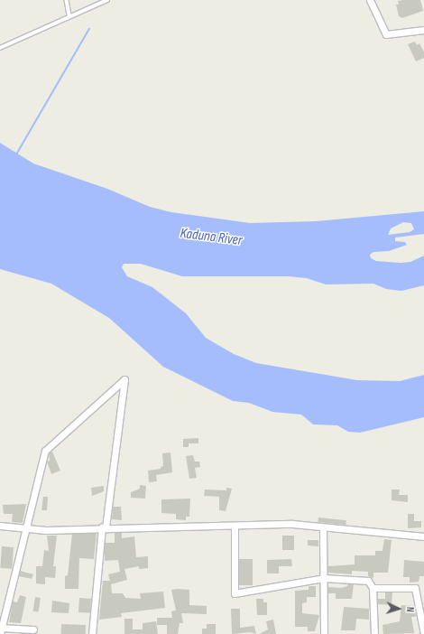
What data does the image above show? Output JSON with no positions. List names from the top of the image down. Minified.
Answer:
{"water":["Kaduna River"],"north":"right"}
